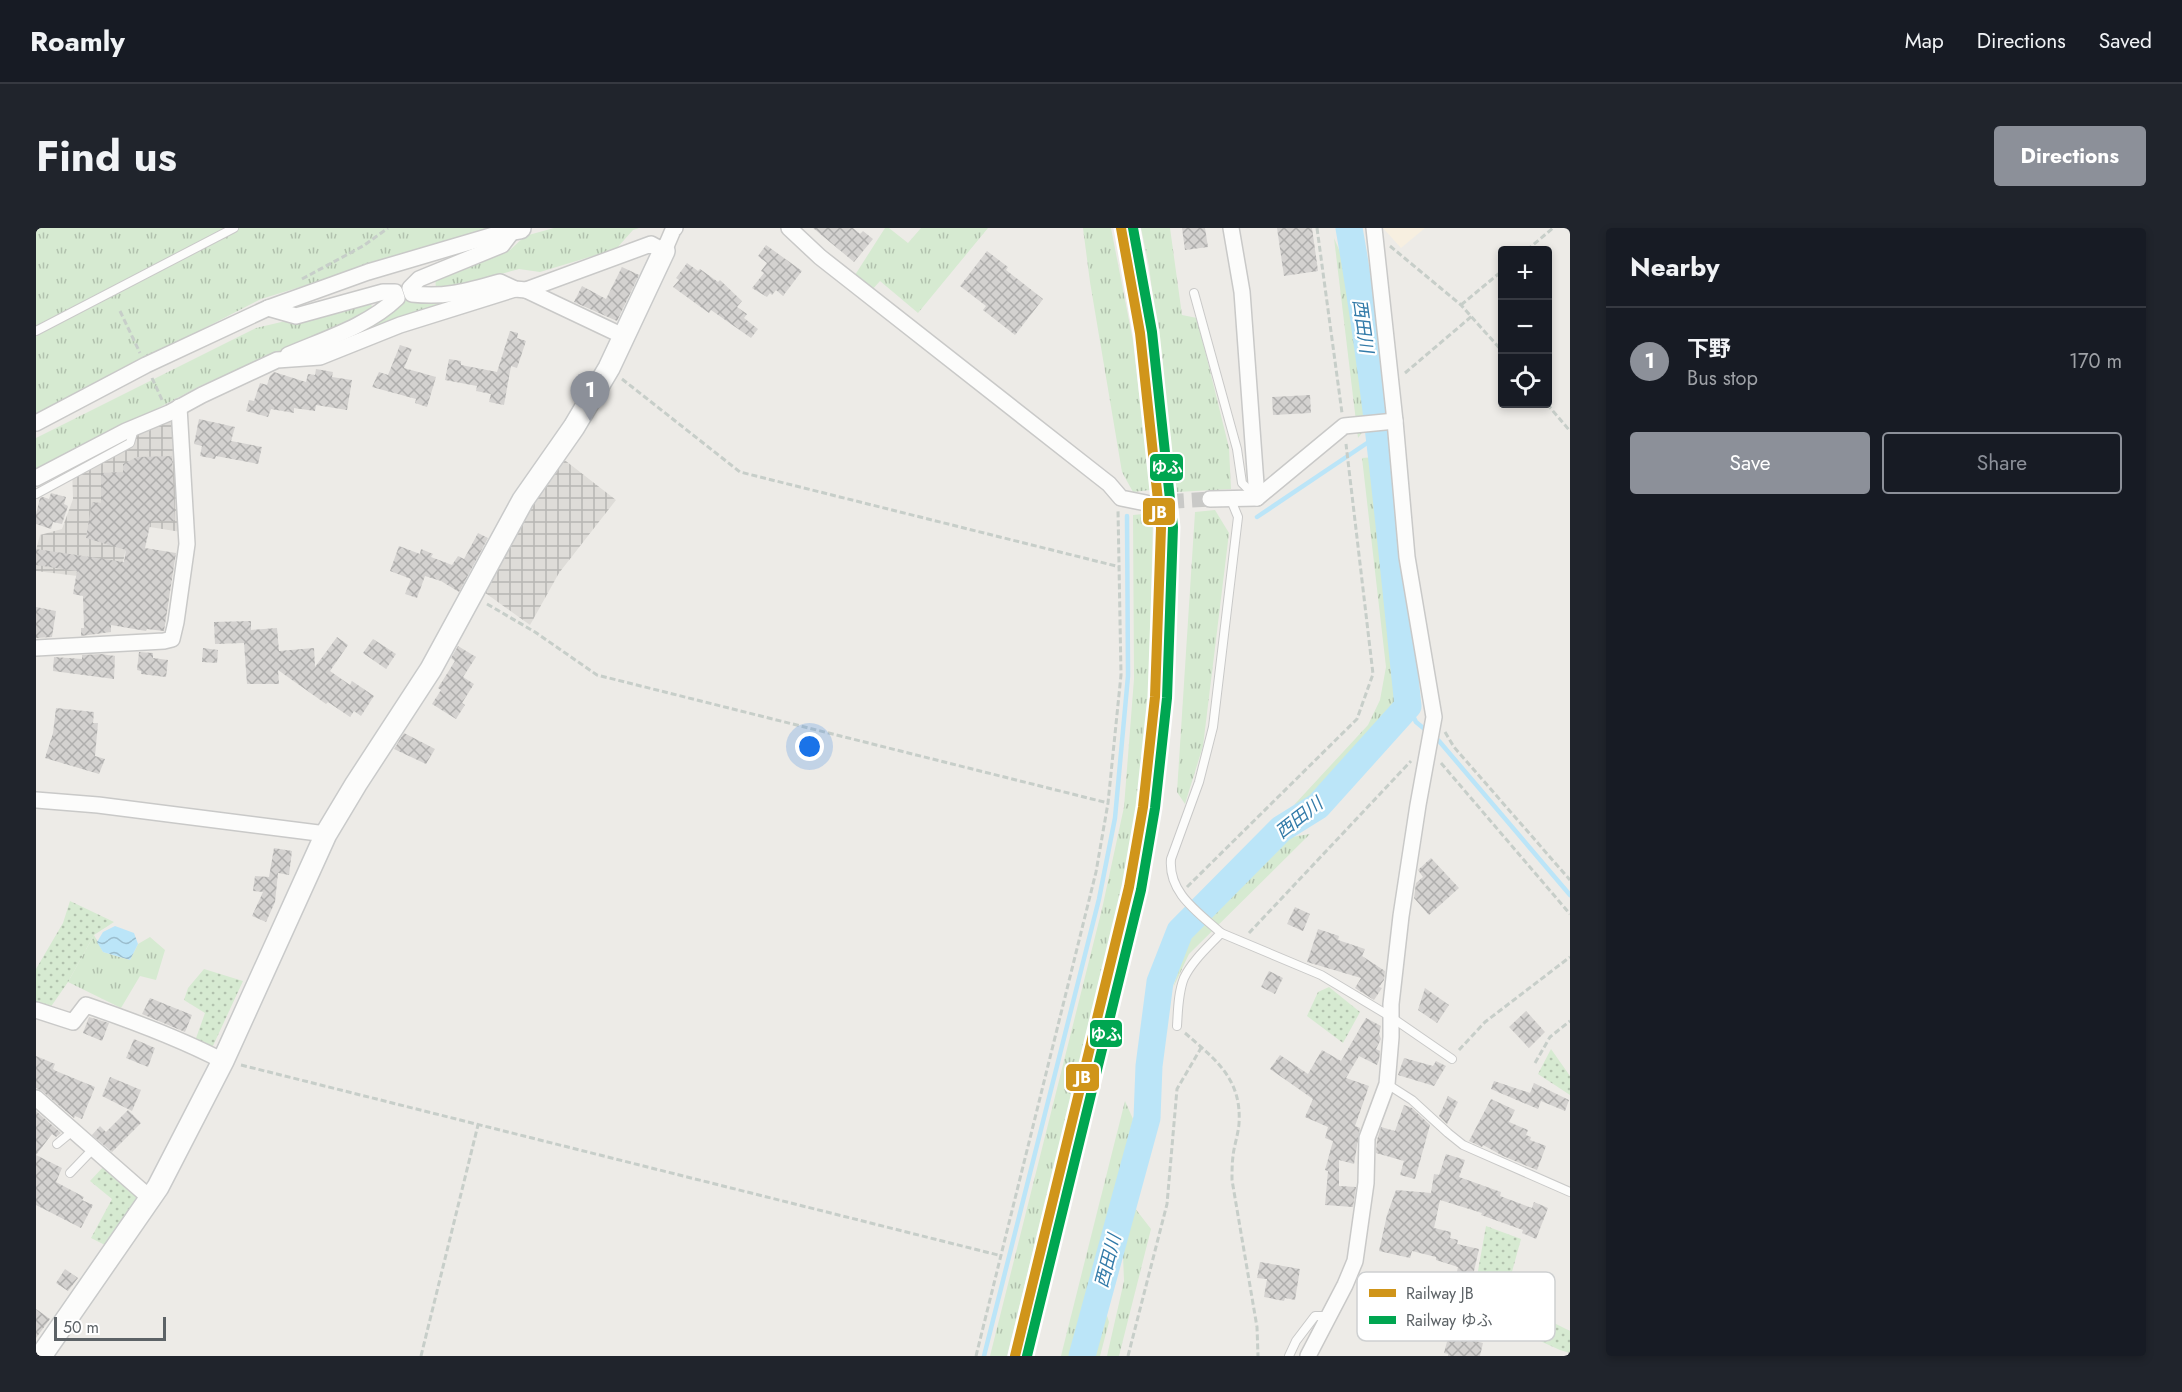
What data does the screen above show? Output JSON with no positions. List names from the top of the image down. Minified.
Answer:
{"water":["西田川"],"lines":["rail line JB","rail line ゆふ"],"legend":["Railway JB","Railway ゆふ"],"scale_bar":"50 m","page":{"header":"Roamly","nav":["Map","Directions","Saved"],"title":"Find us","buttons":["Directions",["Save","Share"]],"heading":"Nearby","map_buttons":["+","−"],"list":[{"mark":"1","name":"下野","note":"Bus stop","value":"170 m"}],"pins":"1","scale":"50 m"}}
